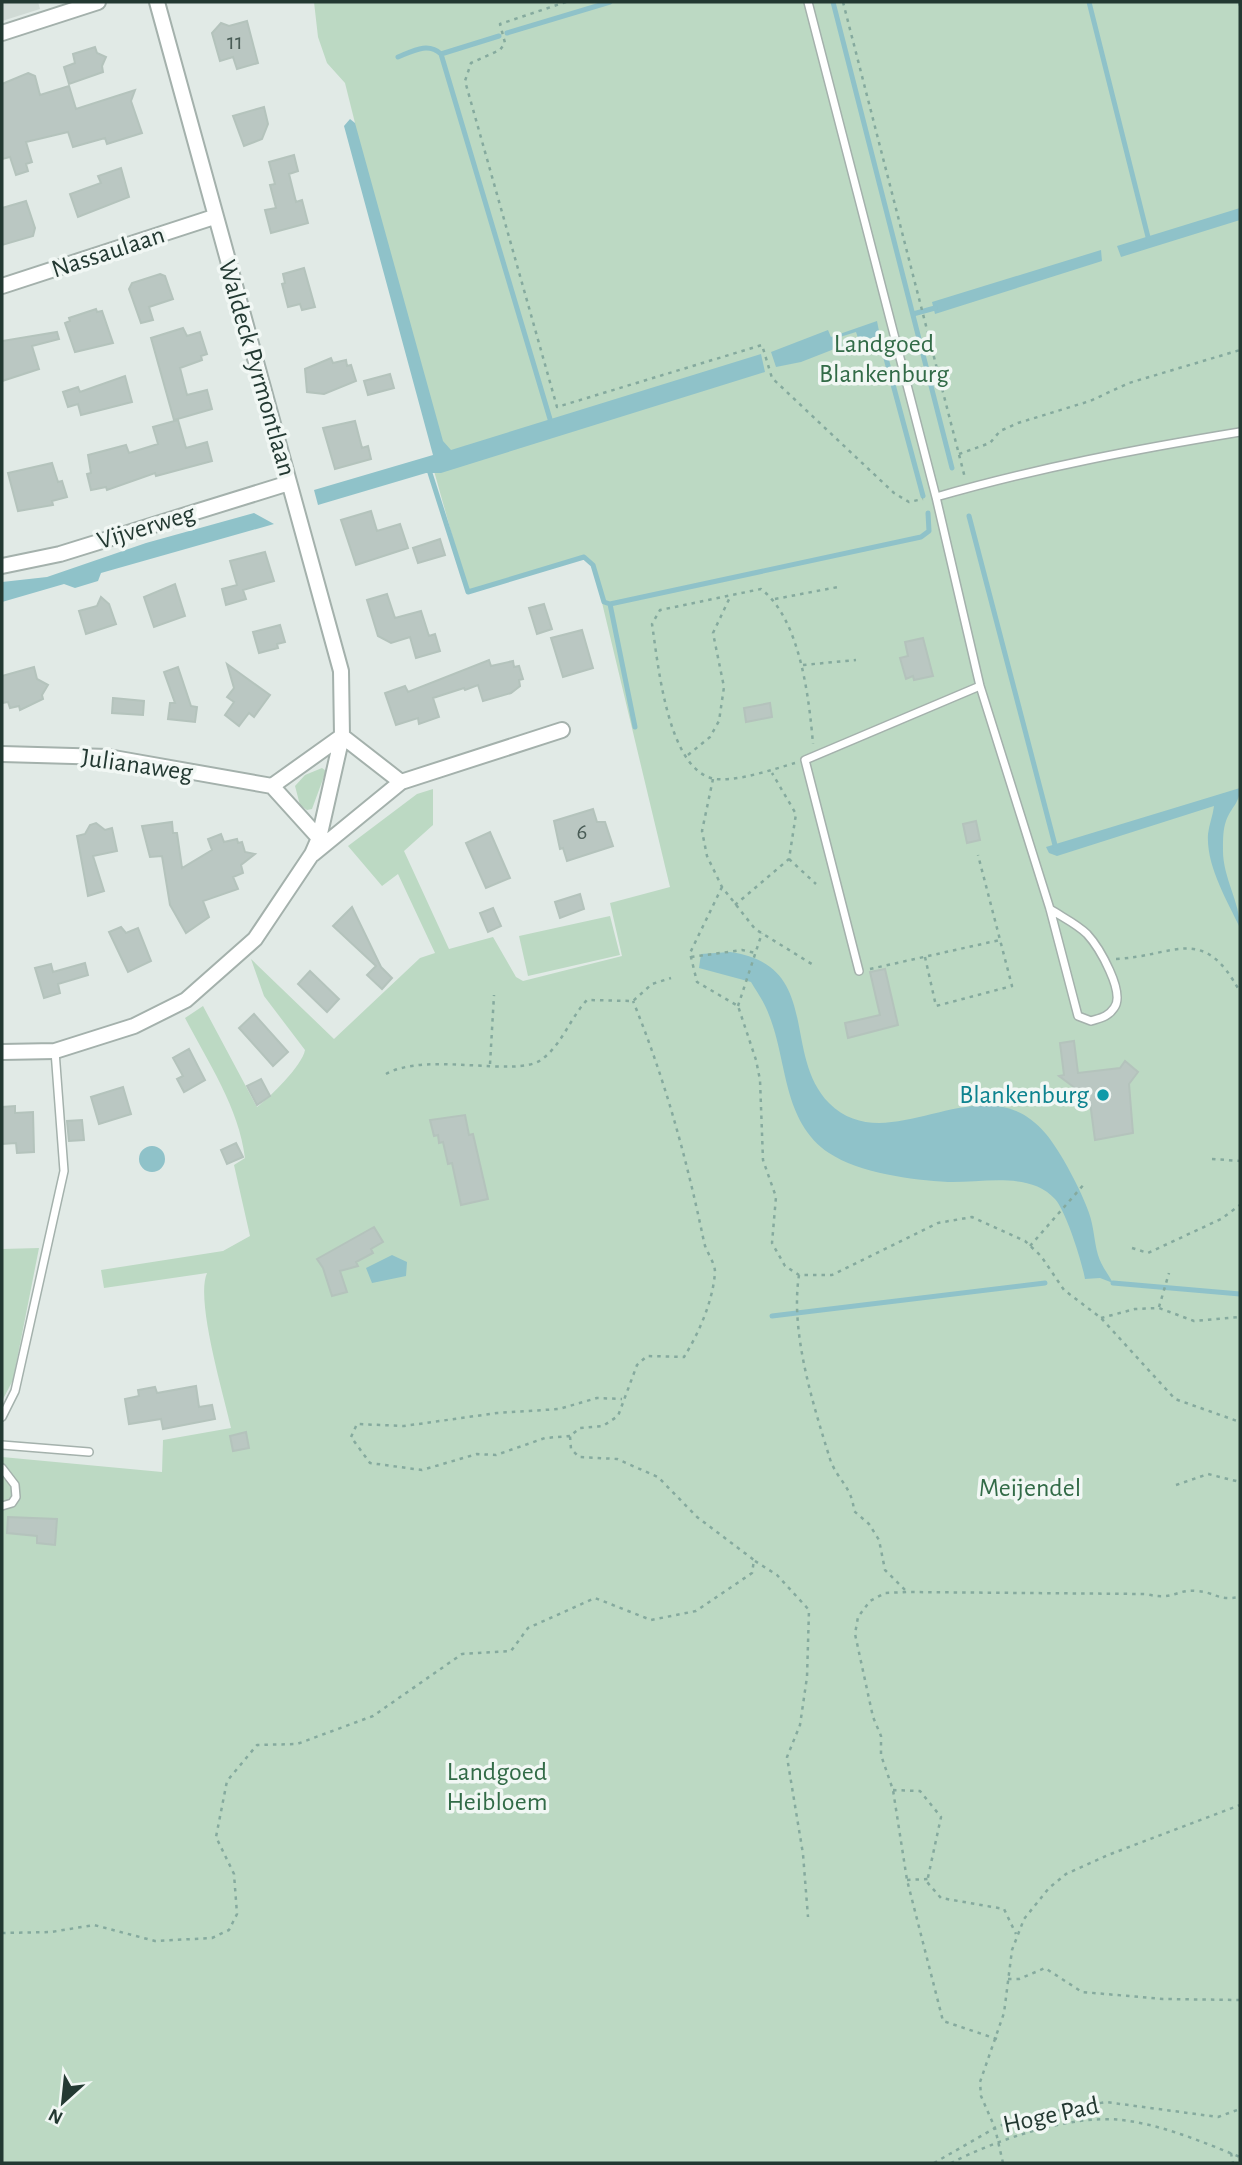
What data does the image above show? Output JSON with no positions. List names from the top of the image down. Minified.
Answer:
{"streets":{"street":["Nassaulaan","Waldeck Pyrmontlaan","Vijverweg","Julianaweg"],"path":["Hoge Pad"]},"crossings":[["Nassaulaan","Waldeck Pyrmontlaan"],["Waldeck Pyrmontlaan","Vijverweg"]],"parks":["Landgoed Blankenburg","Meijendel","Landgoed Heibloem"],"places":["Blankenburg"],"house_numbers":["11","6"],"north":"bottom left"}
